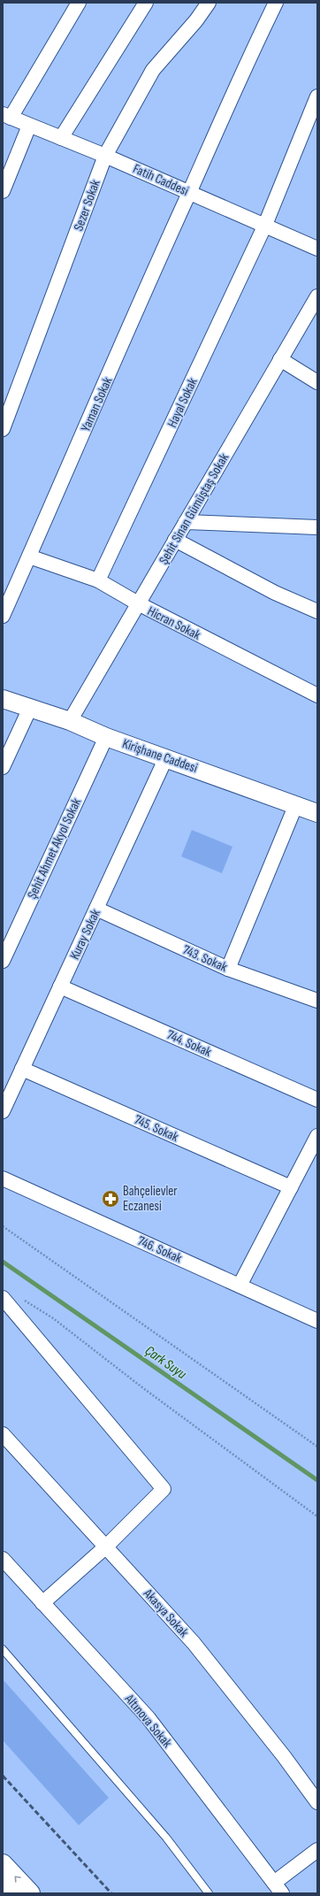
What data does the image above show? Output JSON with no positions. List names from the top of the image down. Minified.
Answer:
{"streets":{"street":["Fatih Caddesi","Sezer Sokak","Hayal Sokak","Yaman Sokak","Şehit Sinan Gümüştaş Sokak","Hicran Sokak","Kirişhane Caddesi","Şehit Ahmet Akyol Sokak","Kuray Sokak","743. Sokak","744. Sokak","745. Sokak","746. Sokak","Akasya Sokak","Altınova Sokak"]},"crossings":[["Fatih Caddesi","Sezer Sokak"],["Fatih Caddesi","Hayal Sokak"],["Fatih Caddesi","Yaman Sokak"],["Hayal Sokak","Hicran Sokak"],["Yaman Sokak","Hicran Sokak"],["Şehit Sinan Gümüştaş Sokak","Hicran Sokak"],["Şehit Sinan Gümüştaş Sokak","Kirişhane Caddesi"],["Kirişhane Caddesi","Şehit Ahmet Akyol Sokak"],["Kirişhane Caddesi","Kuray Sokak"],["Kuray Sokak","743. Sokak"],["Kuray Sokak","744. Sokak"],["Kuray Sokak","745. Sokak"]],"water":["Çark Suyu"],"places":{"pharmacy":["Bahçelievler Eczanesi"]}}
